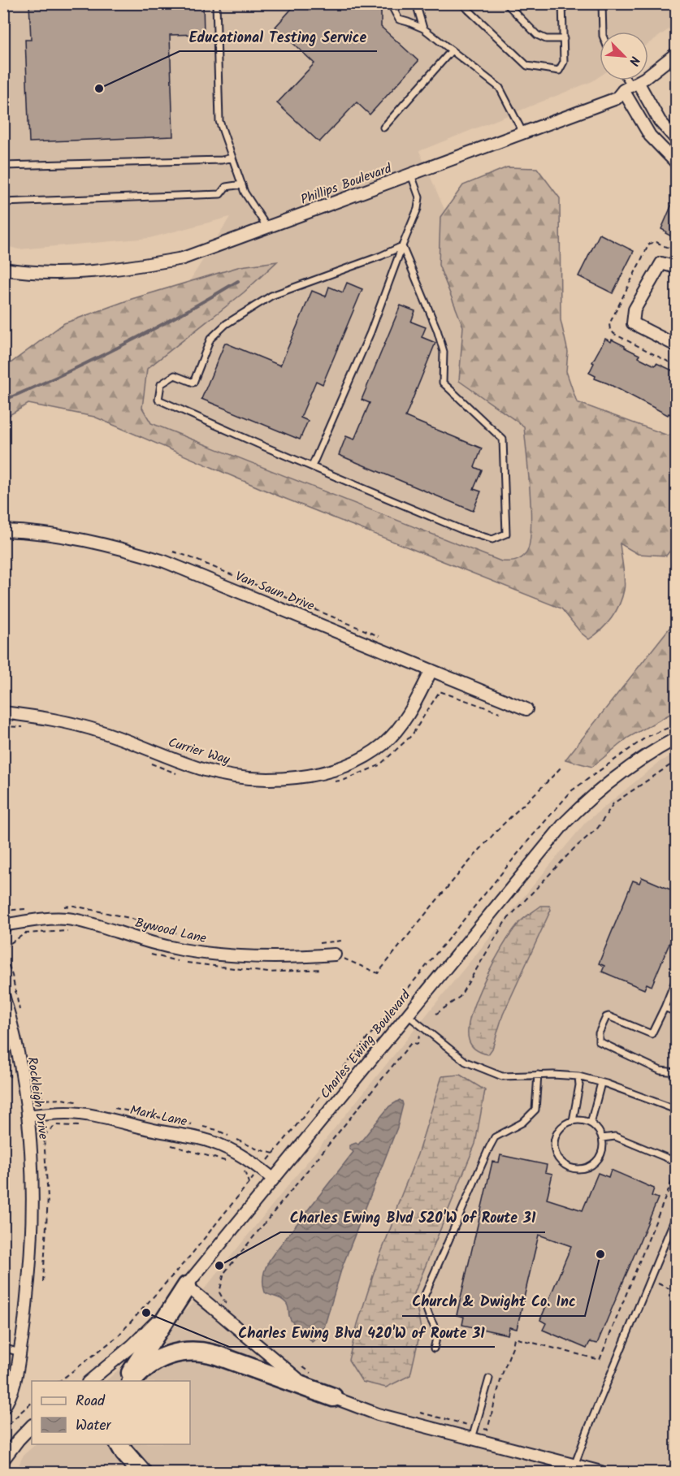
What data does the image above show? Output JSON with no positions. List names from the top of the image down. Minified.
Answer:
{"streets":{"street":["Phillips Boulevard","Van Saun Drive","Currier Way","Bywood Lane","Charles Ewing Boulevard","Rockleigh Drive","Mark Lane"]},"crossings":[["Van Saun Drive","Currier Way"],["Charles Ewing Boulevard","Mark Lane"],["Rockleigh Drive","Mark Lane"]],"places":["Educational Testing Service","Church & Dwight Co. Inc","Charles Ewing Blvd 520'W of Route 31","Charles Ewing Blvd 420'W of Route 31"],"legend":["Road","Water"],"north":"bottom right"}
